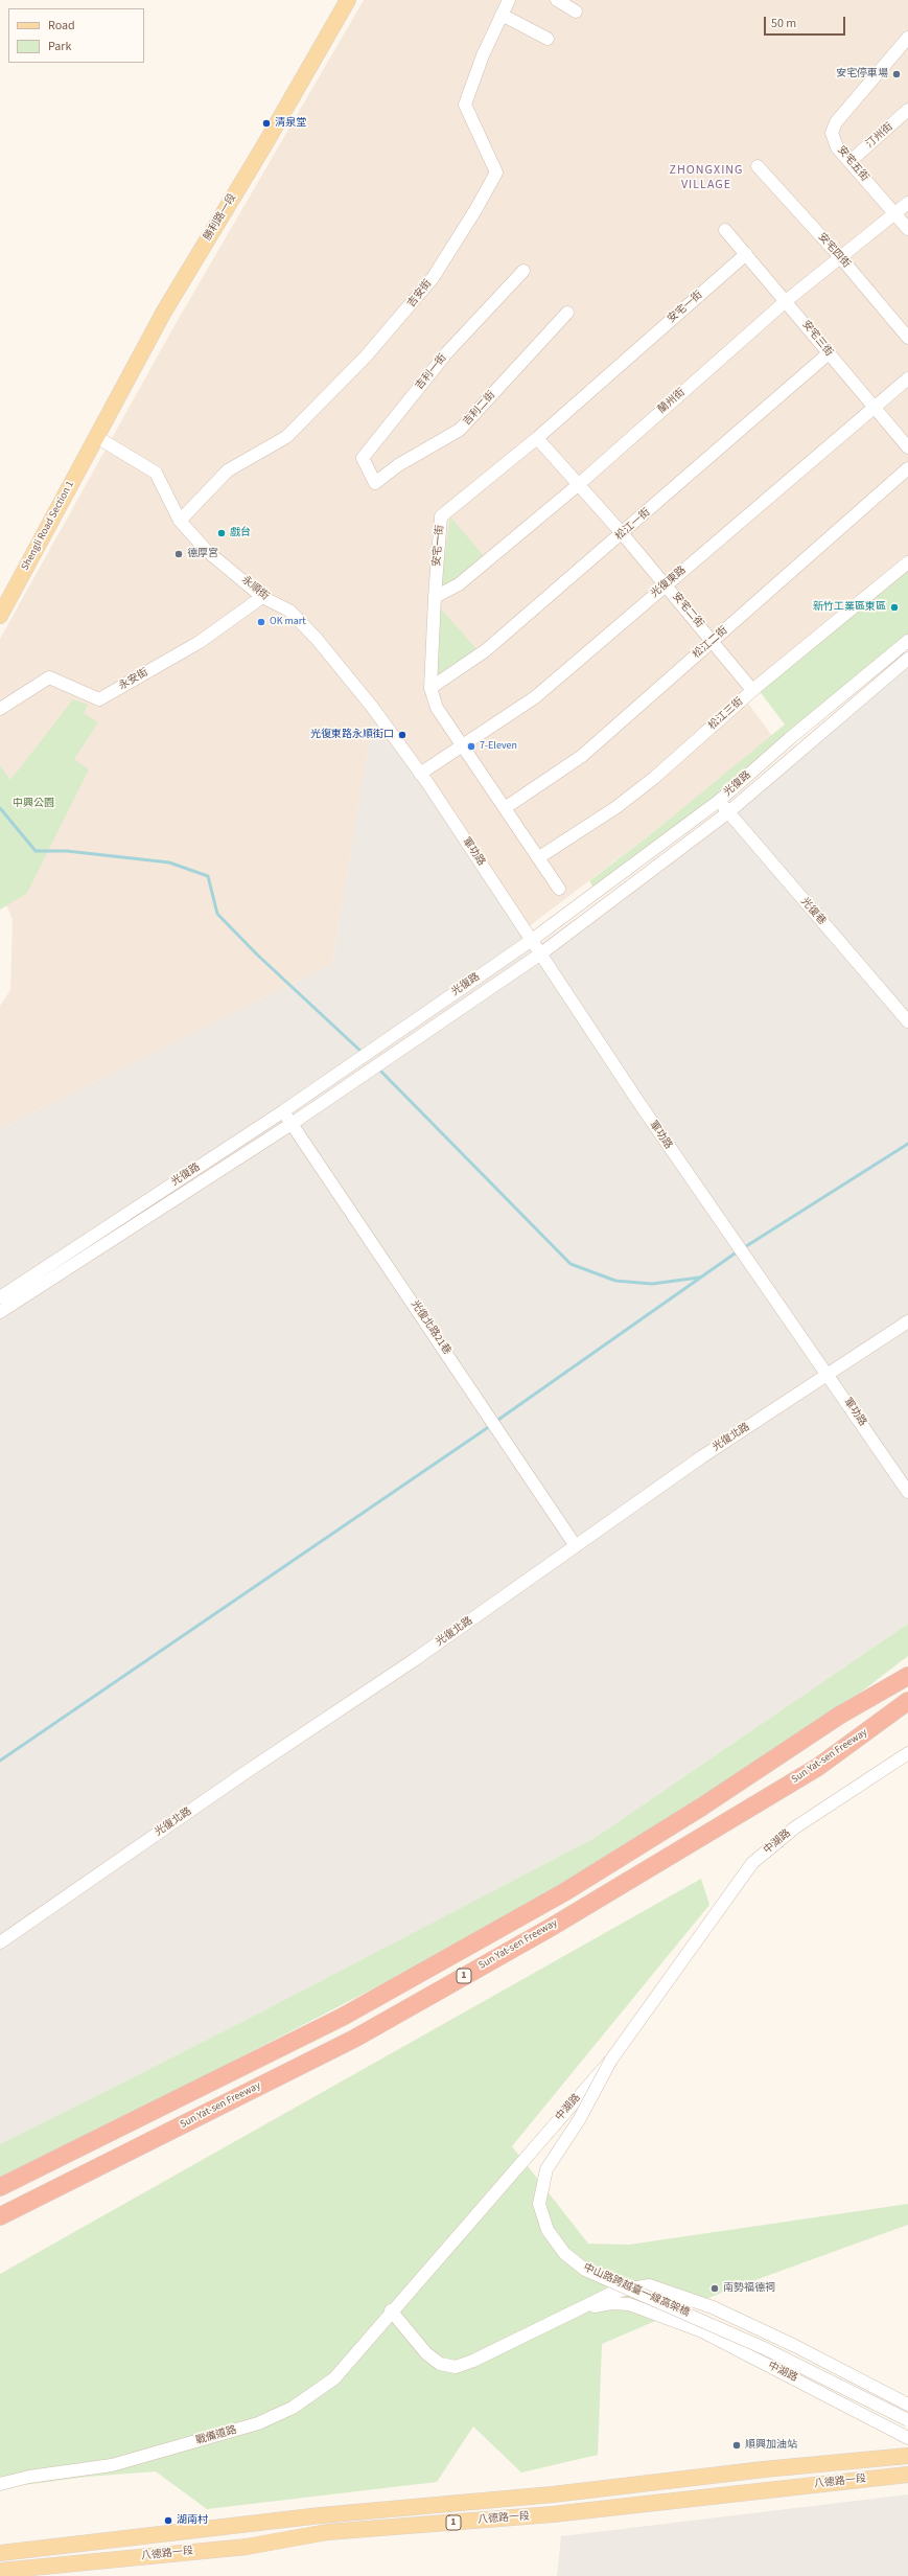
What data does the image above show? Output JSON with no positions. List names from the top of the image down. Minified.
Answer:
{"streets":{"highway":["Sun Yat-sen Freeway","1"],"main road":["勝利路一段","Shengli Road Section 1","八德路一段"],"street":["汀州街","安宅五街","安宅四街","吉安街","安宅一街","安宅三街","吉利一街","蘭州街","吉利二街","松江一街","光復東路","永順街","安宅二街","松江二街","永安街","松江三街","光復路","軍功路","光復巷","光復北路21巷","光復北路","中湖路","中山路跨越臺一線高架橋","戰備道路"]},"crossings":[["汀州街","安宅五街"],["安宅五街","蘭州街"],["勝利路一段","Shengli Road Section 1"],["勝利路一段","永順街"],["安宅四街","蘭州街"],["吉安街","永順街"],["安宅一街","安宅三街"],["安宅一街","蘭州街"],["安宅一街","松江一街"],["安宅一街","光復東路"],["安宅一街","安宅二街"],["安宅一街","松江二街"],["安宅一街","松江三街"],["安宅三街","蘭州街"],["安宅三街","松江一街"],["安宅三街","光復東路"],["吉利一街","吉利二街"],["蘭州街","安宅二街"],["松江一街","安宅二街"],["Shengli Road Section 1","永順街"],["光復東路","永順街"],["光復東路","安宅二街"],["光復東路","軍功路"],["永順街","永安街"],["永順街","軍功路"],["安宅二街","松江二街"],["安宅二街","松江三街"],["光復路","軍功路"],["光復路","光復巷"],["光復路","光復北路21巷"],["軍功路","光復北路"],["光復北路21巷","光復北路"],["中湖路","中山路跨越臺一線高架橋"],["中湖路","戰備道路"]],"districts":["ZHONGXING VILLAGE"],"parks":["中興公園"],"places":["安宅停車場","清泉堂","戲台","德厚宮","新竹工業區東區","OK mart","光復東路永順街口","7-Eleven","南勢福德祠","順興加油站","湖南村"],"legend":["Road","Park"],"scale_bar":"50 m"}
